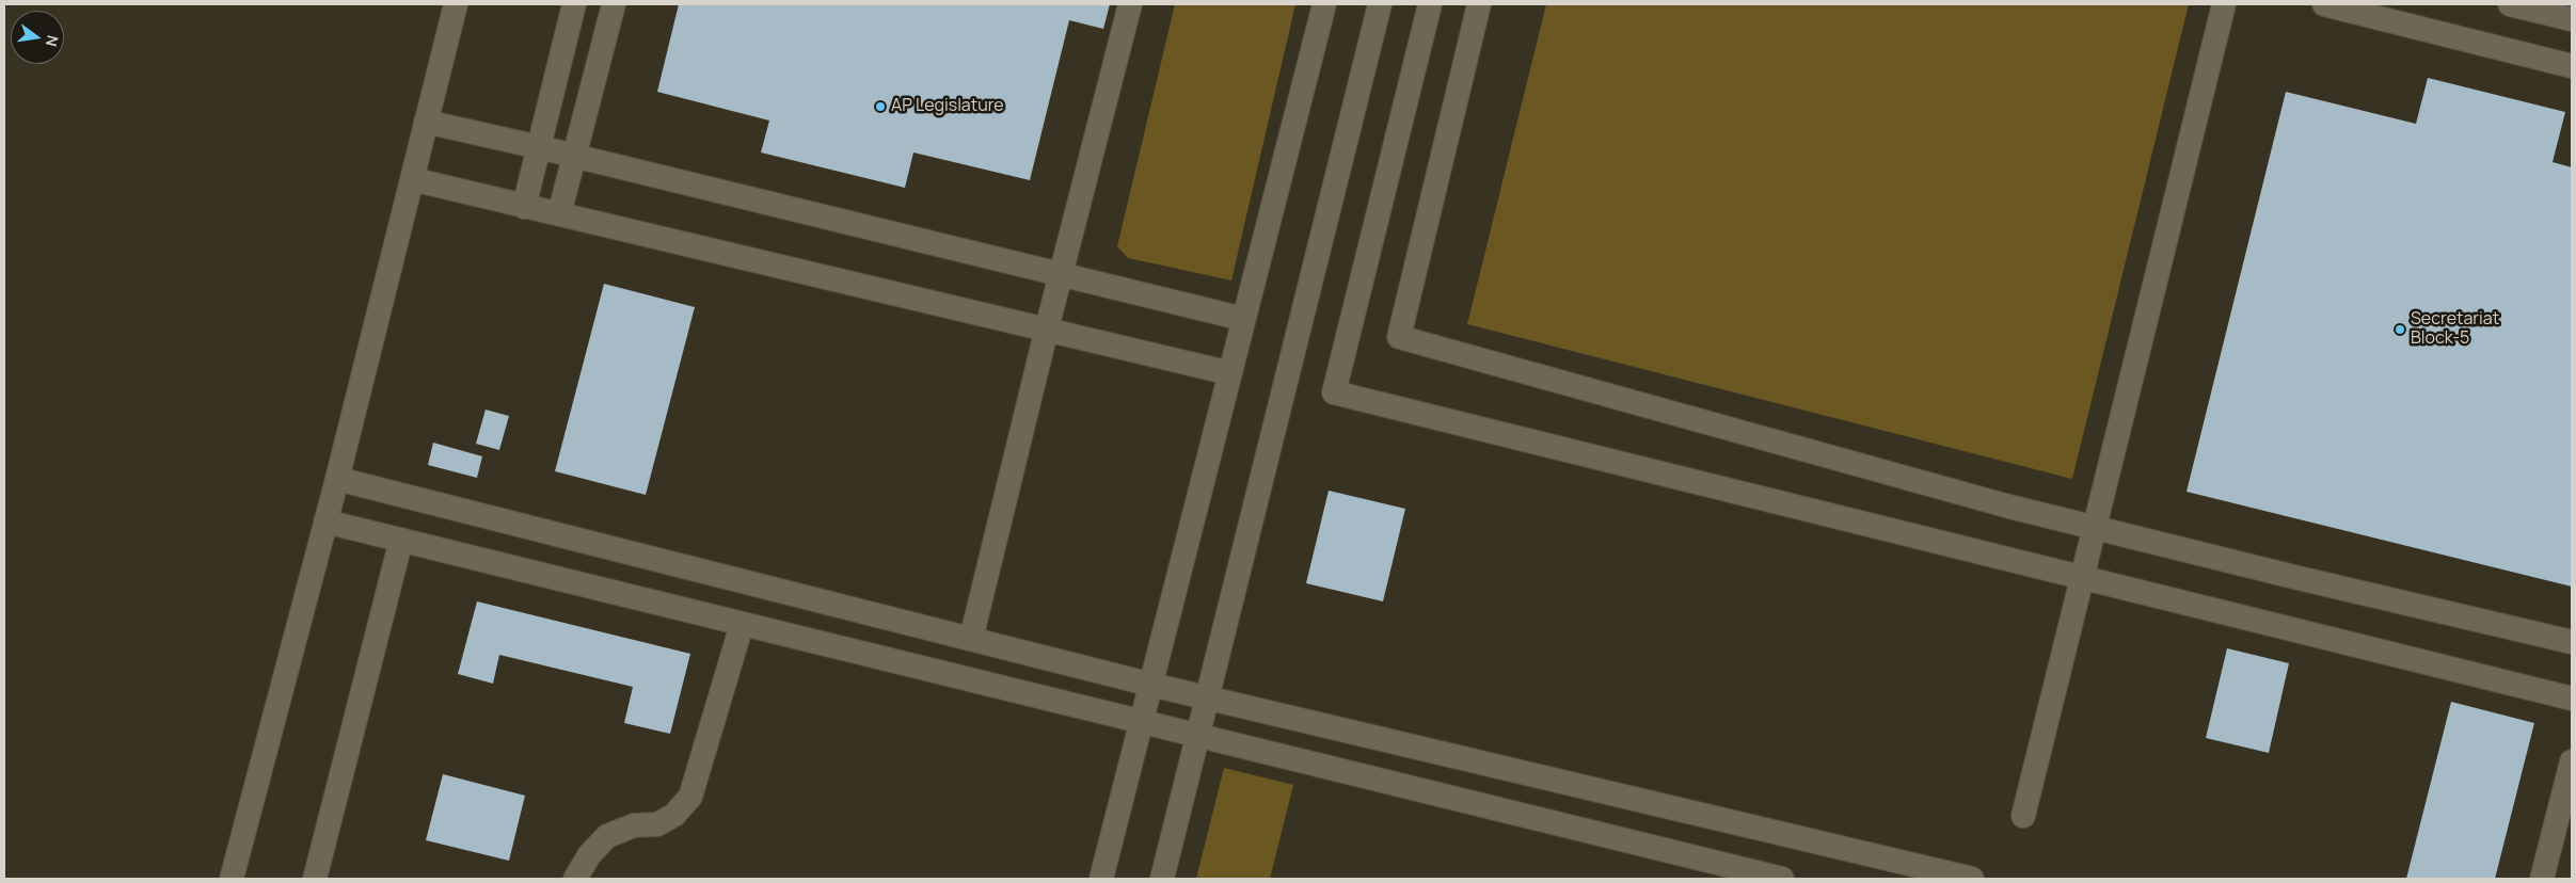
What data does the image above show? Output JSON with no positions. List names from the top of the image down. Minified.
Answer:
{"places":["AP Legislature","Secretariat Block-5"],"north":"right"}
